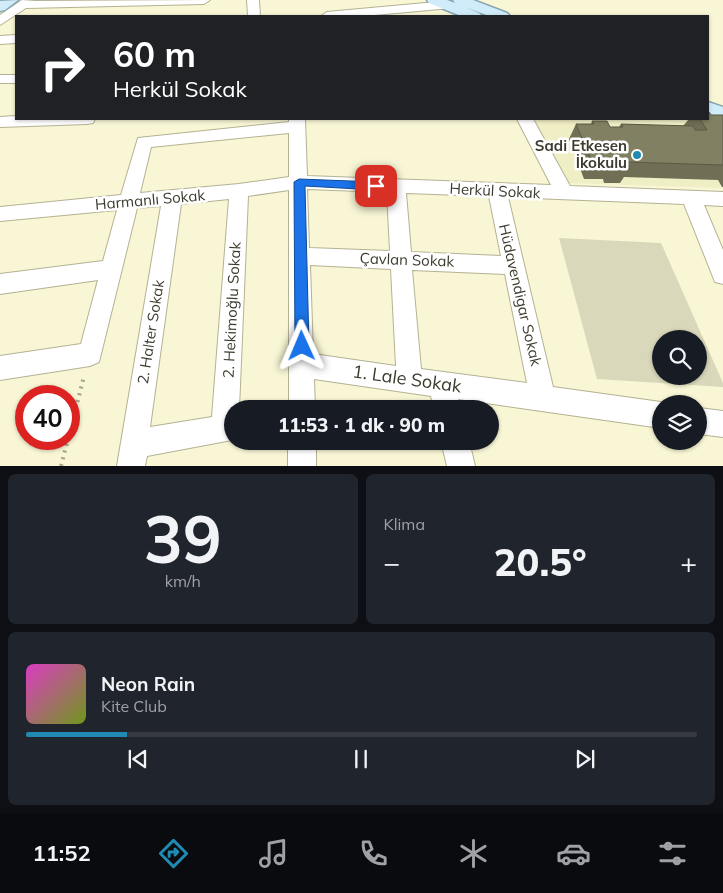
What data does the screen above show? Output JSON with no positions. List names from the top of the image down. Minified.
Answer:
{"streets":{"street":["Herkül Sokak","Harmanlı Sokak","Çavlan Sokak","Hüdavendigar Sokak","2. Hekimoğlu Sokak","2. Halter Sokak","1. Lale Sokak"]},"crossings":[["Herkül Sokak","Harmanlı Sokak"],["Herkül Sokak","Hüdavendigar Sokak"],["Harmanlı Sokak","2. Hekimoğlu Sokak"],["Harmanlı Sokak","2. Halter Sokak"],["Çavlan Sokak","Hüdavendigar Sokak"],["Hüdavendigar Sokak","1. Lale Sokak"],["2. Hekimoğlu Sokak","2. Halter Sokak"]],"places":["Sadi Etkesen İkokulu"],"page":{"turn":["60 m","Herkül Sokak"],"limit":"40","trip":"11:53 · 1 dk · 90 m","tile":[["39","km/h"],"Klima"],"heat":["−","20.5°","+"],"song":["Neon Rain","Kite Club"],"tabs":"11:52"}}
